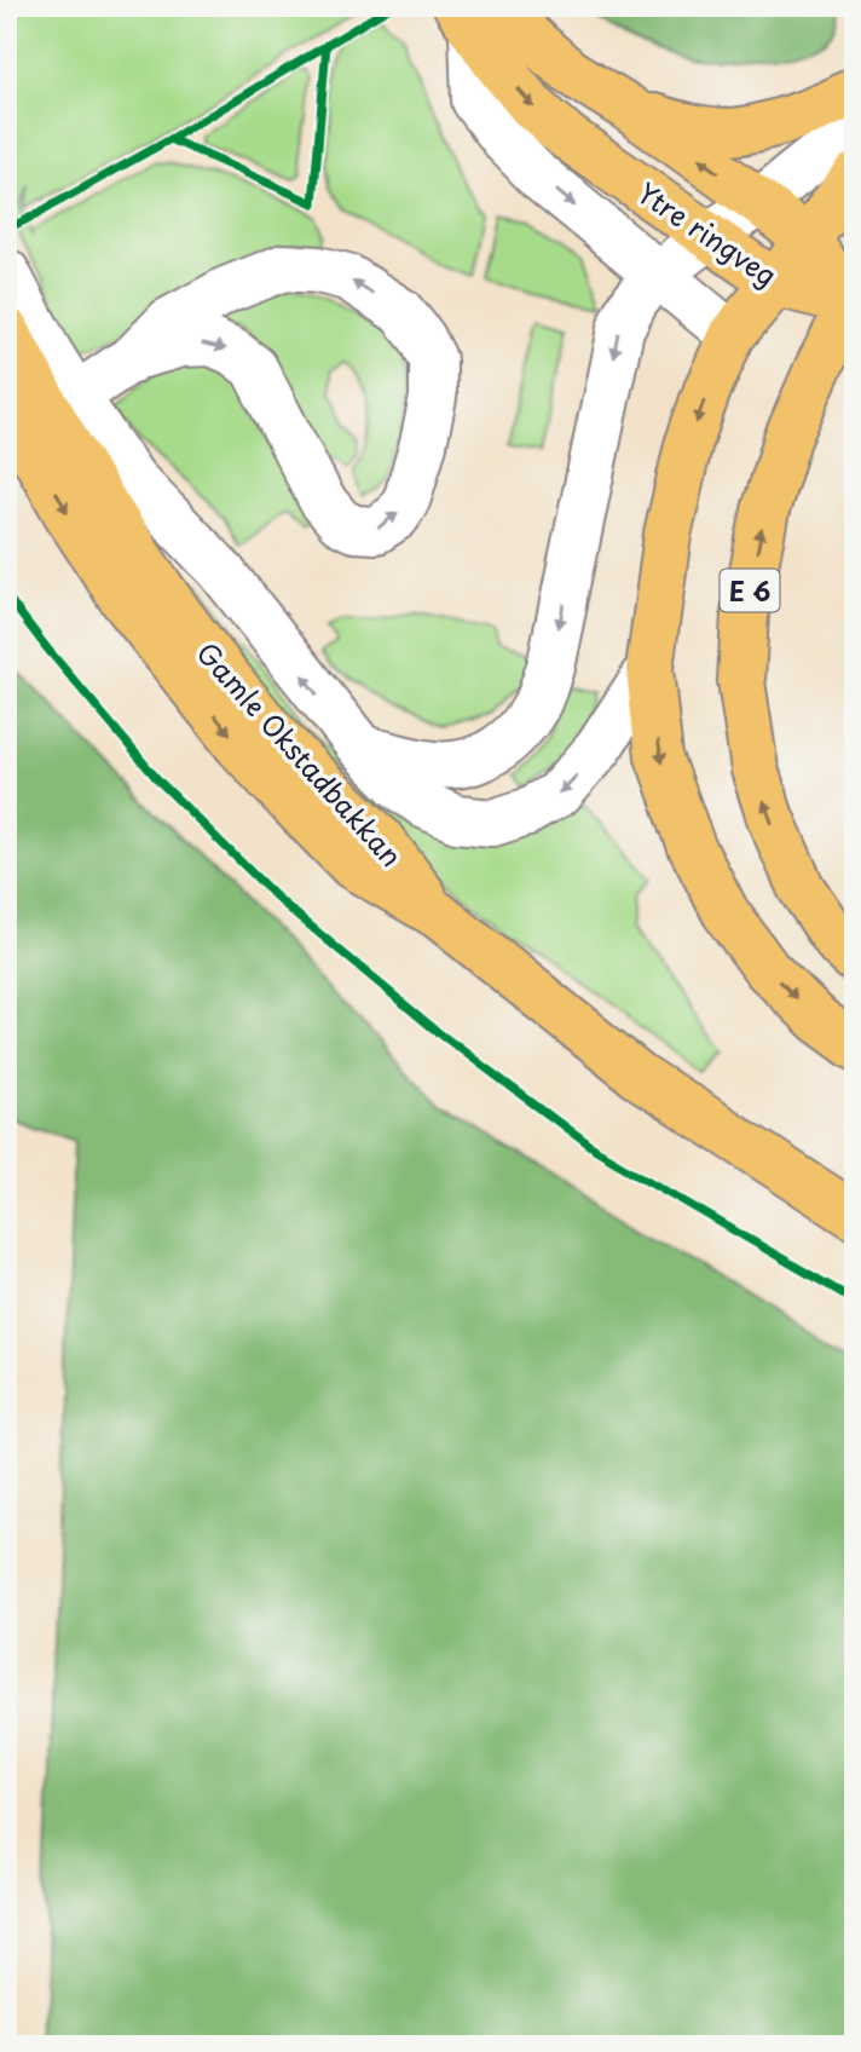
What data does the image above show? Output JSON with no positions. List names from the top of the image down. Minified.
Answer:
{"streets":{"main road":["Ytre ringveg","E 6","Gamle Okstadbakkan"]},"crossings":[["Ytre ringveg","E 6"]]}
